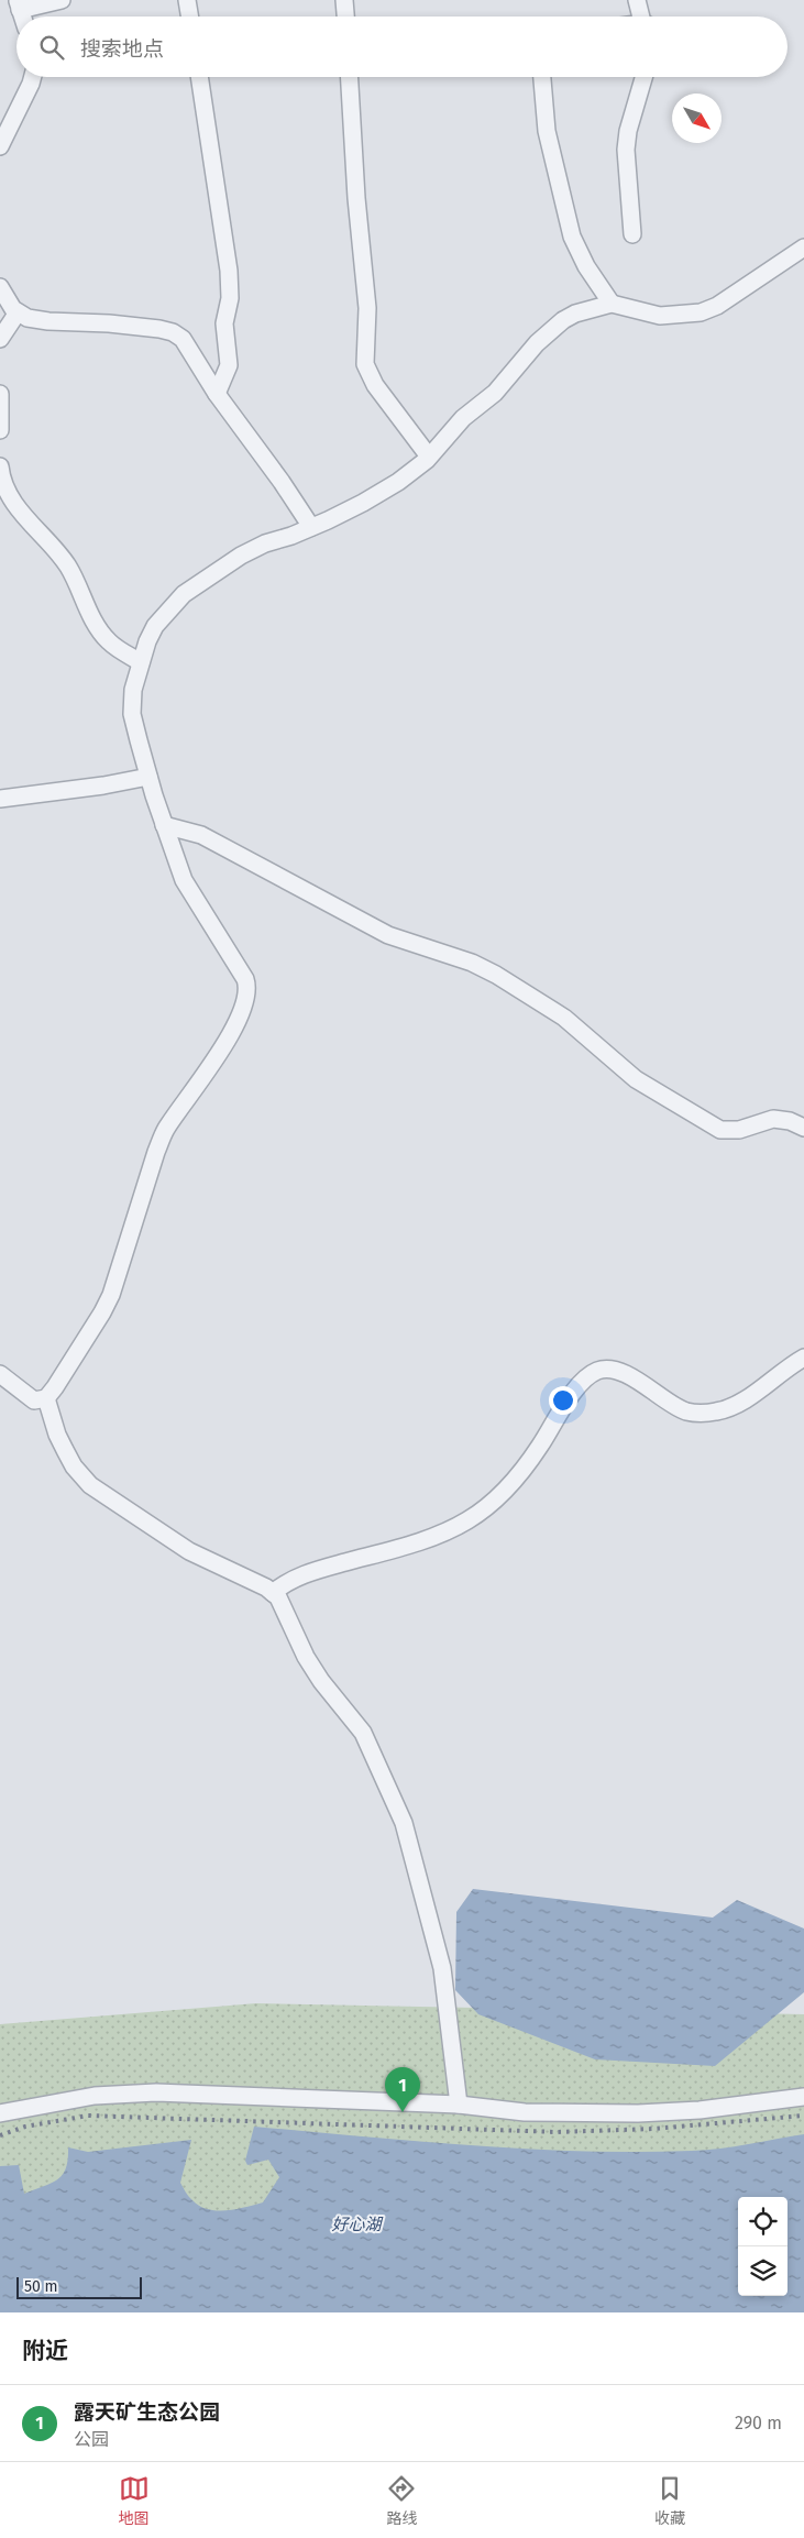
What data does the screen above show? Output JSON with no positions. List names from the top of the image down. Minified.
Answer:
{"water":["好心湖"],"scale_bar":"50 m","north":"bottom right","page":{"search":"搜索地点","pins":"1","scale":"50 m","heading":"附近","list":[{"mark":"1","name":"露天矿生态公园","note":"公园","value":"290 m"}],"nav":["地图","路线","收藏"]}}
